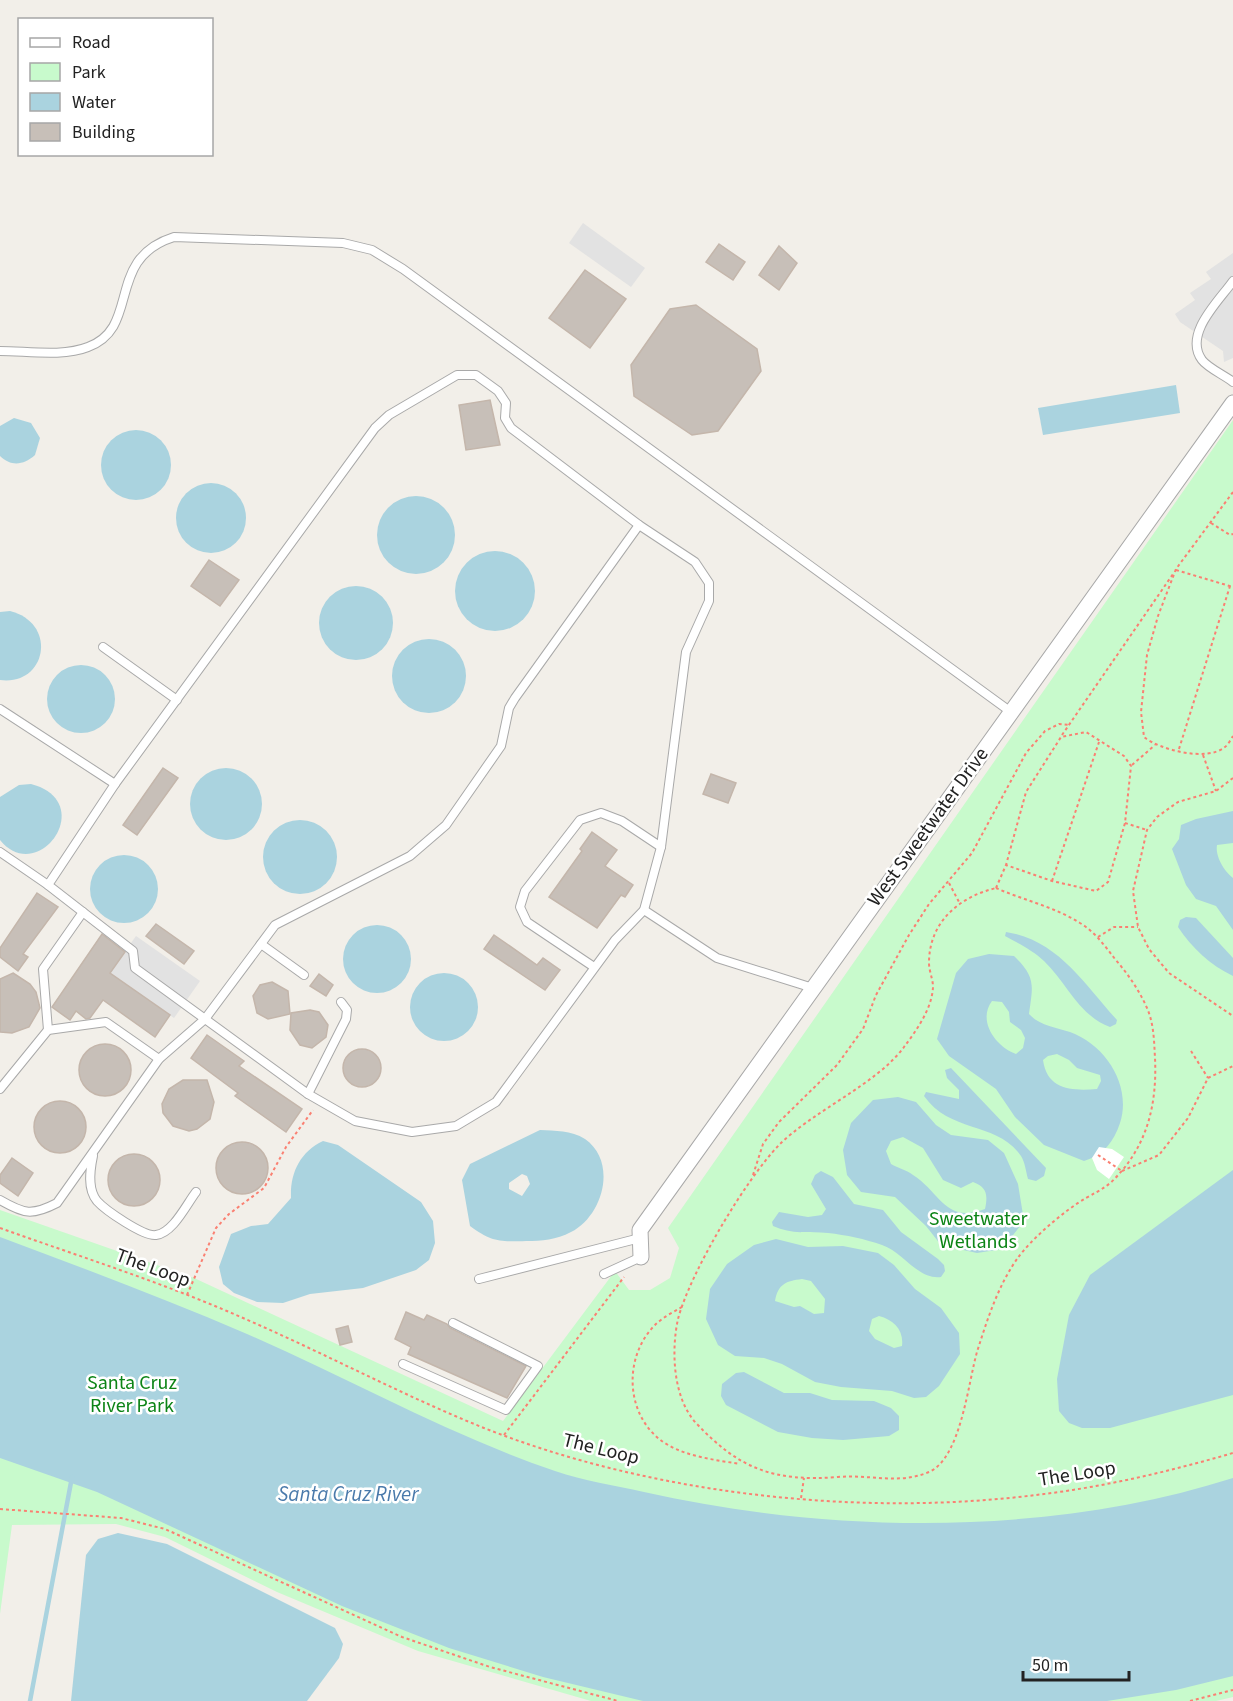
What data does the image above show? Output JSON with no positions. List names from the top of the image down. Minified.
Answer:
{"streets":{"street":["West Sweetwater Drive"],"path":["The Loop"]},"water":["Santa Cruz River"],"parks":["Sweetwater Wetlands","Santa Cruz River Park"],"legend":["Road","Park","Water","Building"],"scale_bar":"50 m"}
